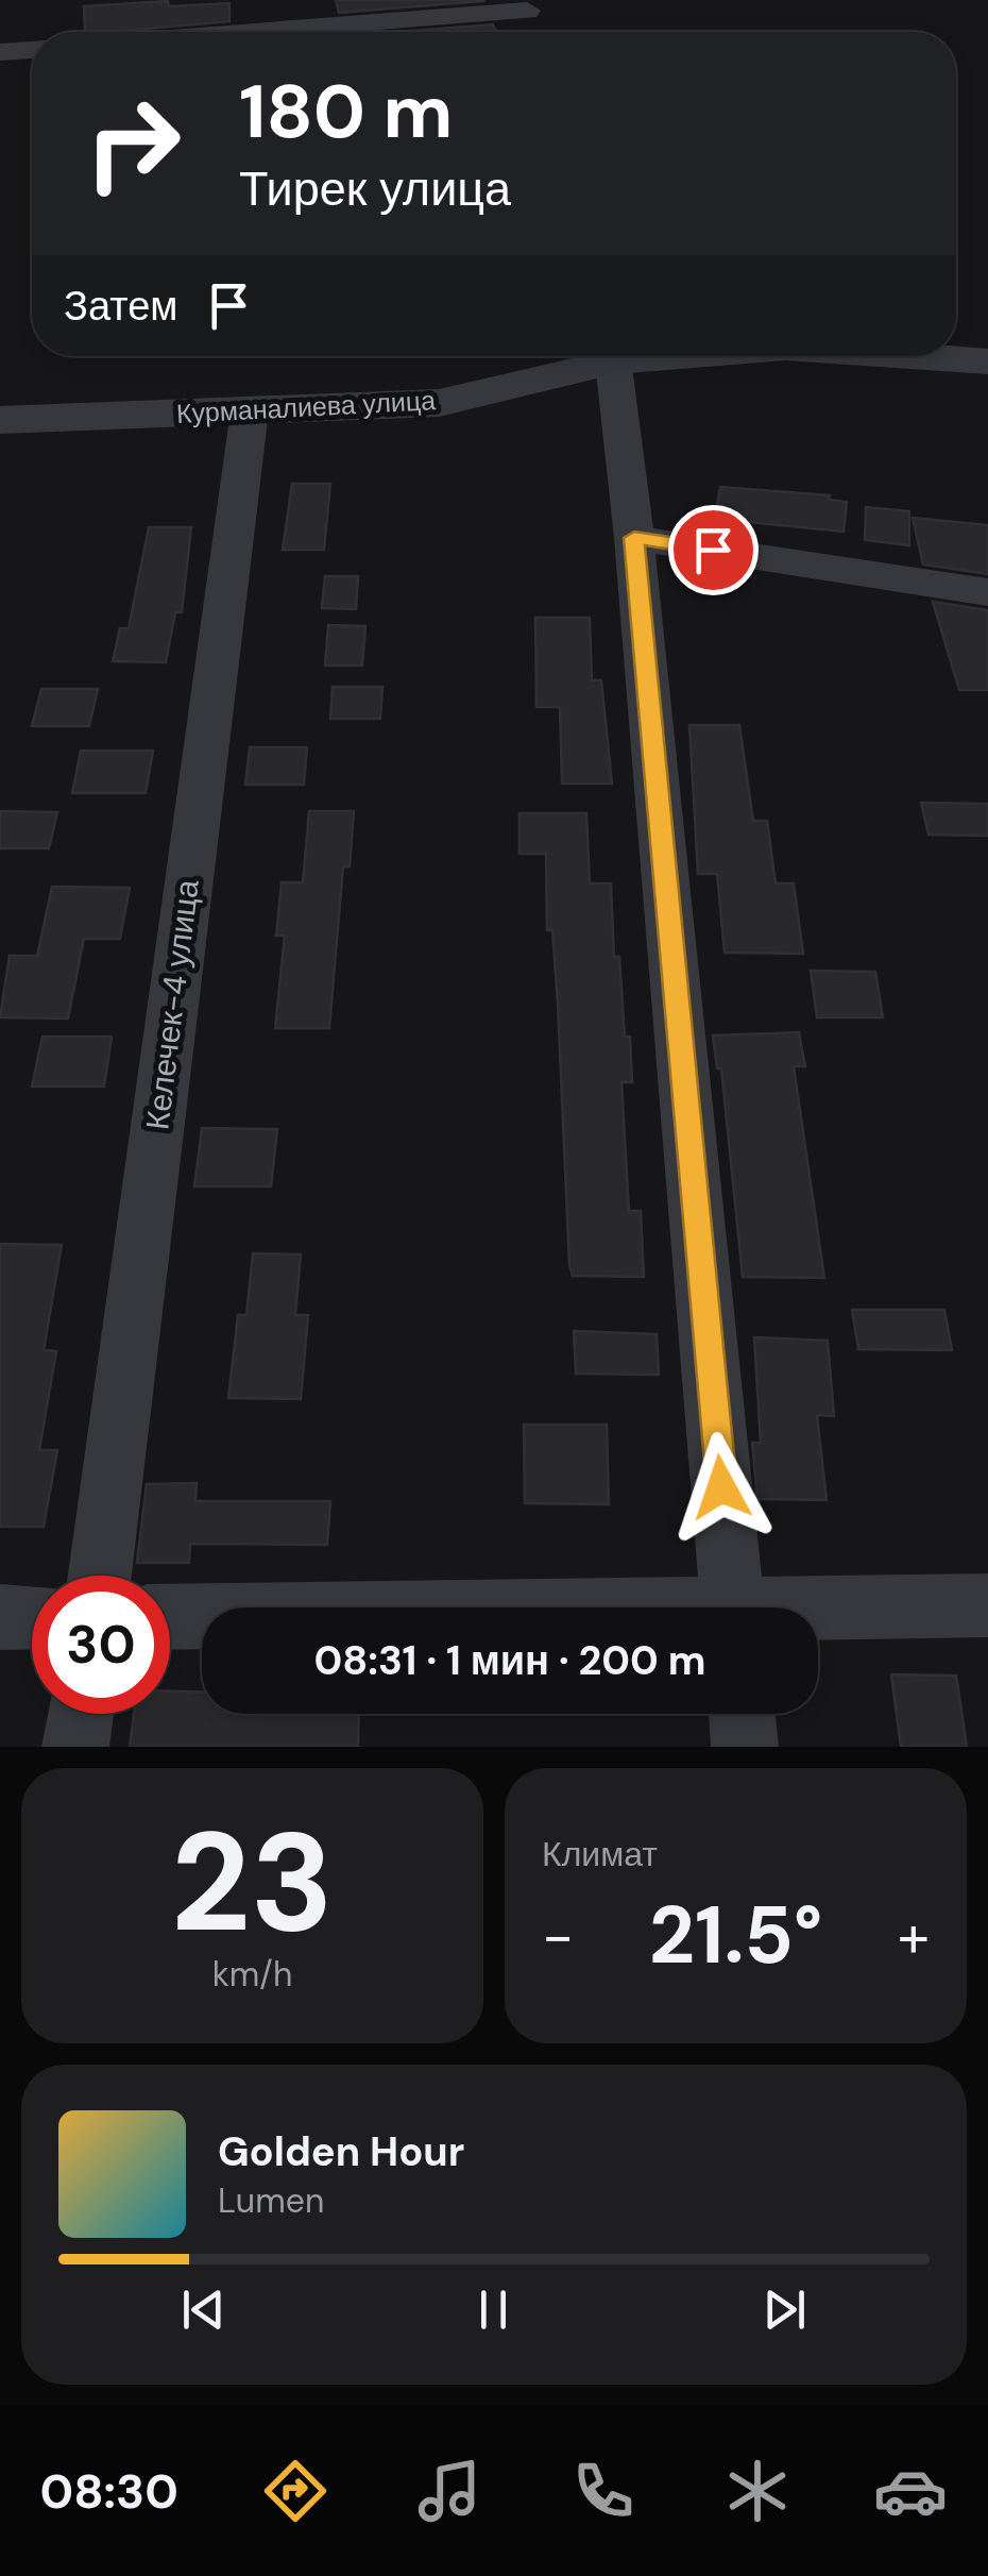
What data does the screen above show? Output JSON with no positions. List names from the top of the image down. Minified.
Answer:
{"streets":{"street":["Курманалиева улица","Келечек-4 улица"]},"crossings":[["Курманалиева улица","Келечек-4 улица"]],"page":{"turn":["180 m","Тирек улица"],"then":"Затем","limit":"30","trip":"08:31 · 1 мин · 200 m","tile":[["23","km/h"],"Климат"],"heat":["−","21.5°","+"],"song":["Golden Hour","Lumen"],"tabs":"08:30"}}
